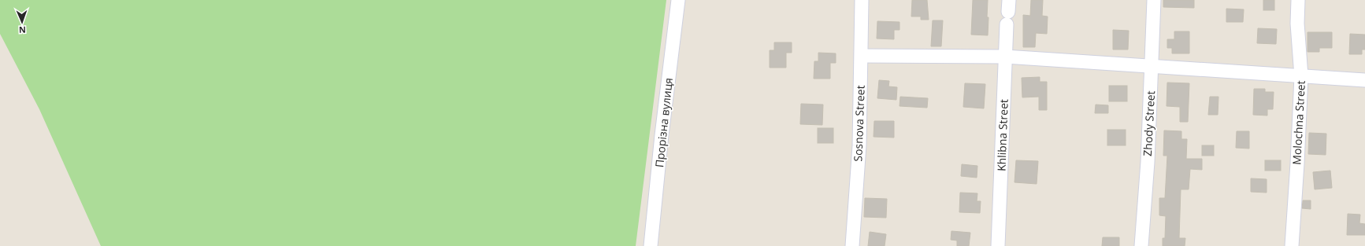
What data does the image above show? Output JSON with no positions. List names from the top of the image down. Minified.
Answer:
{"streets":{"street":["Прорізна вулиця","Molochna Street","Sosnova Street","Zhody Street","Khlibna Street"]},"north":"bottom"}
